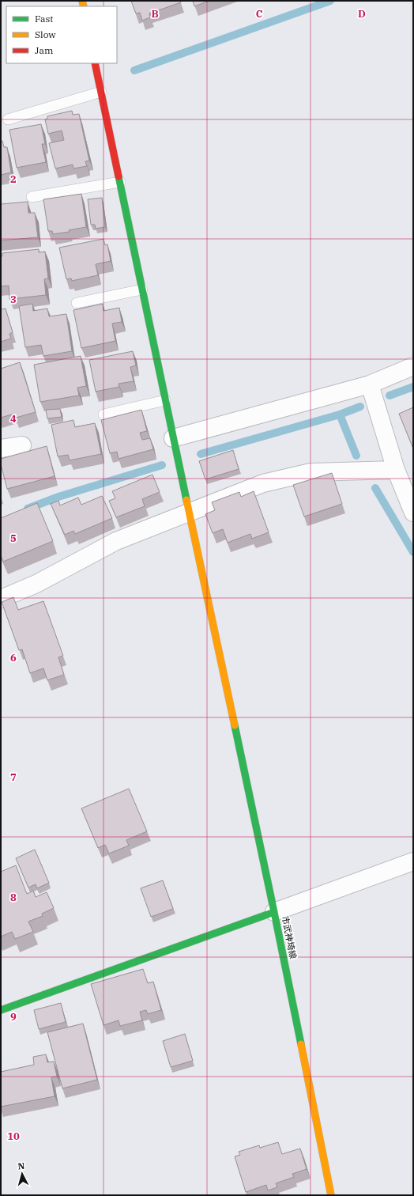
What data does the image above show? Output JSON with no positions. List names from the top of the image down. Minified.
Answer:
{"streets":{"street":["市武神埼線"]},"legend":["Fast","Slow","Jam"],"north":"top","grid":{"columns":["B","C","D"],"rows":["2","3","4","5","6","7","8","9","10"]}}
